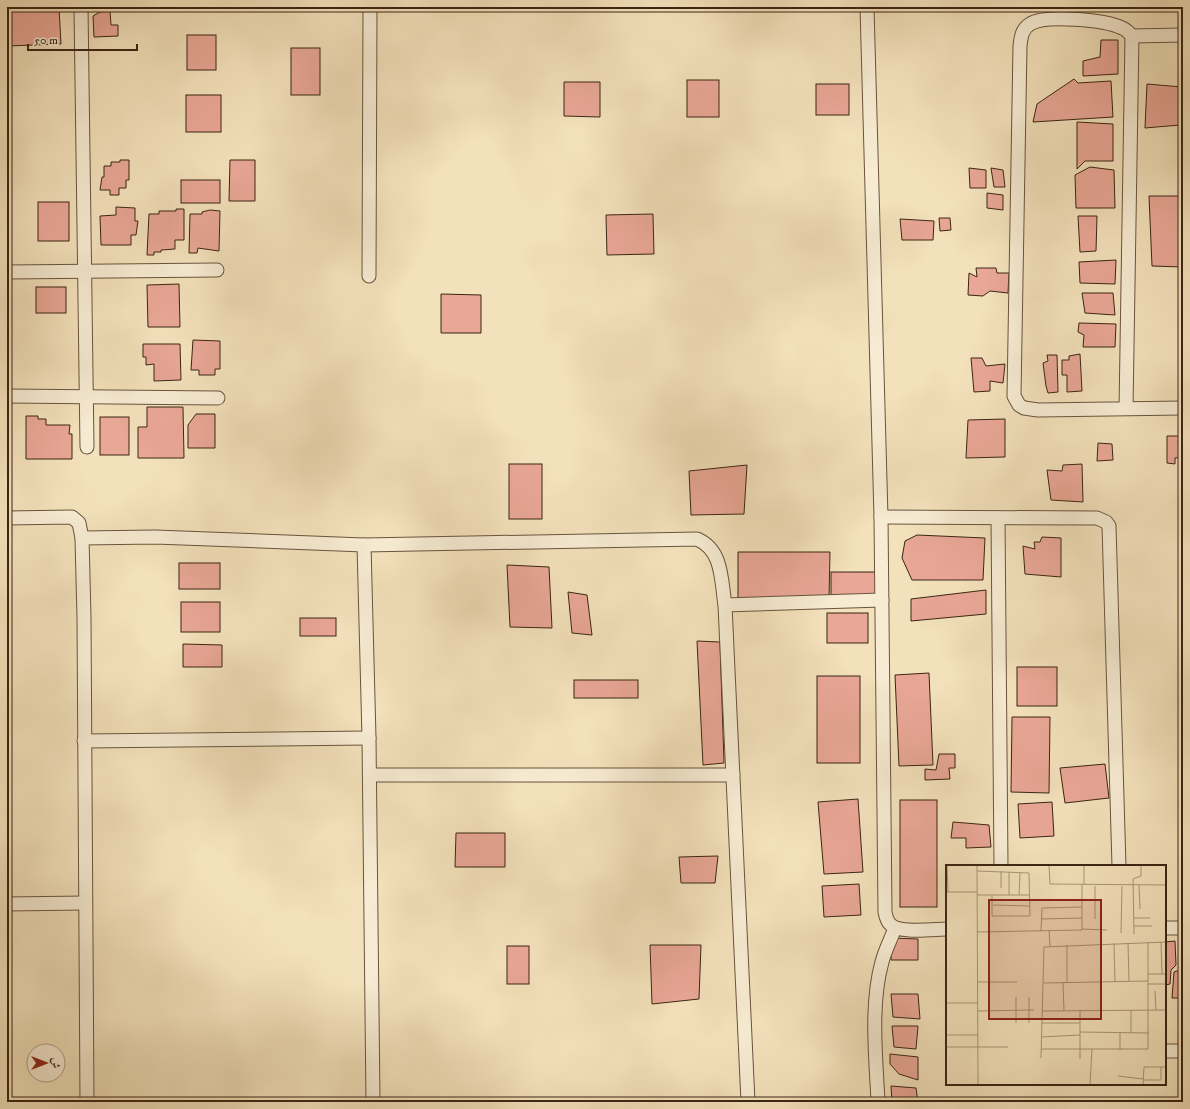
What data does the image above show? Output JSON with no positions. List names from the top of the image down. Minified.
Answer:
{"scale_bar":"50 m","north":"right"}
